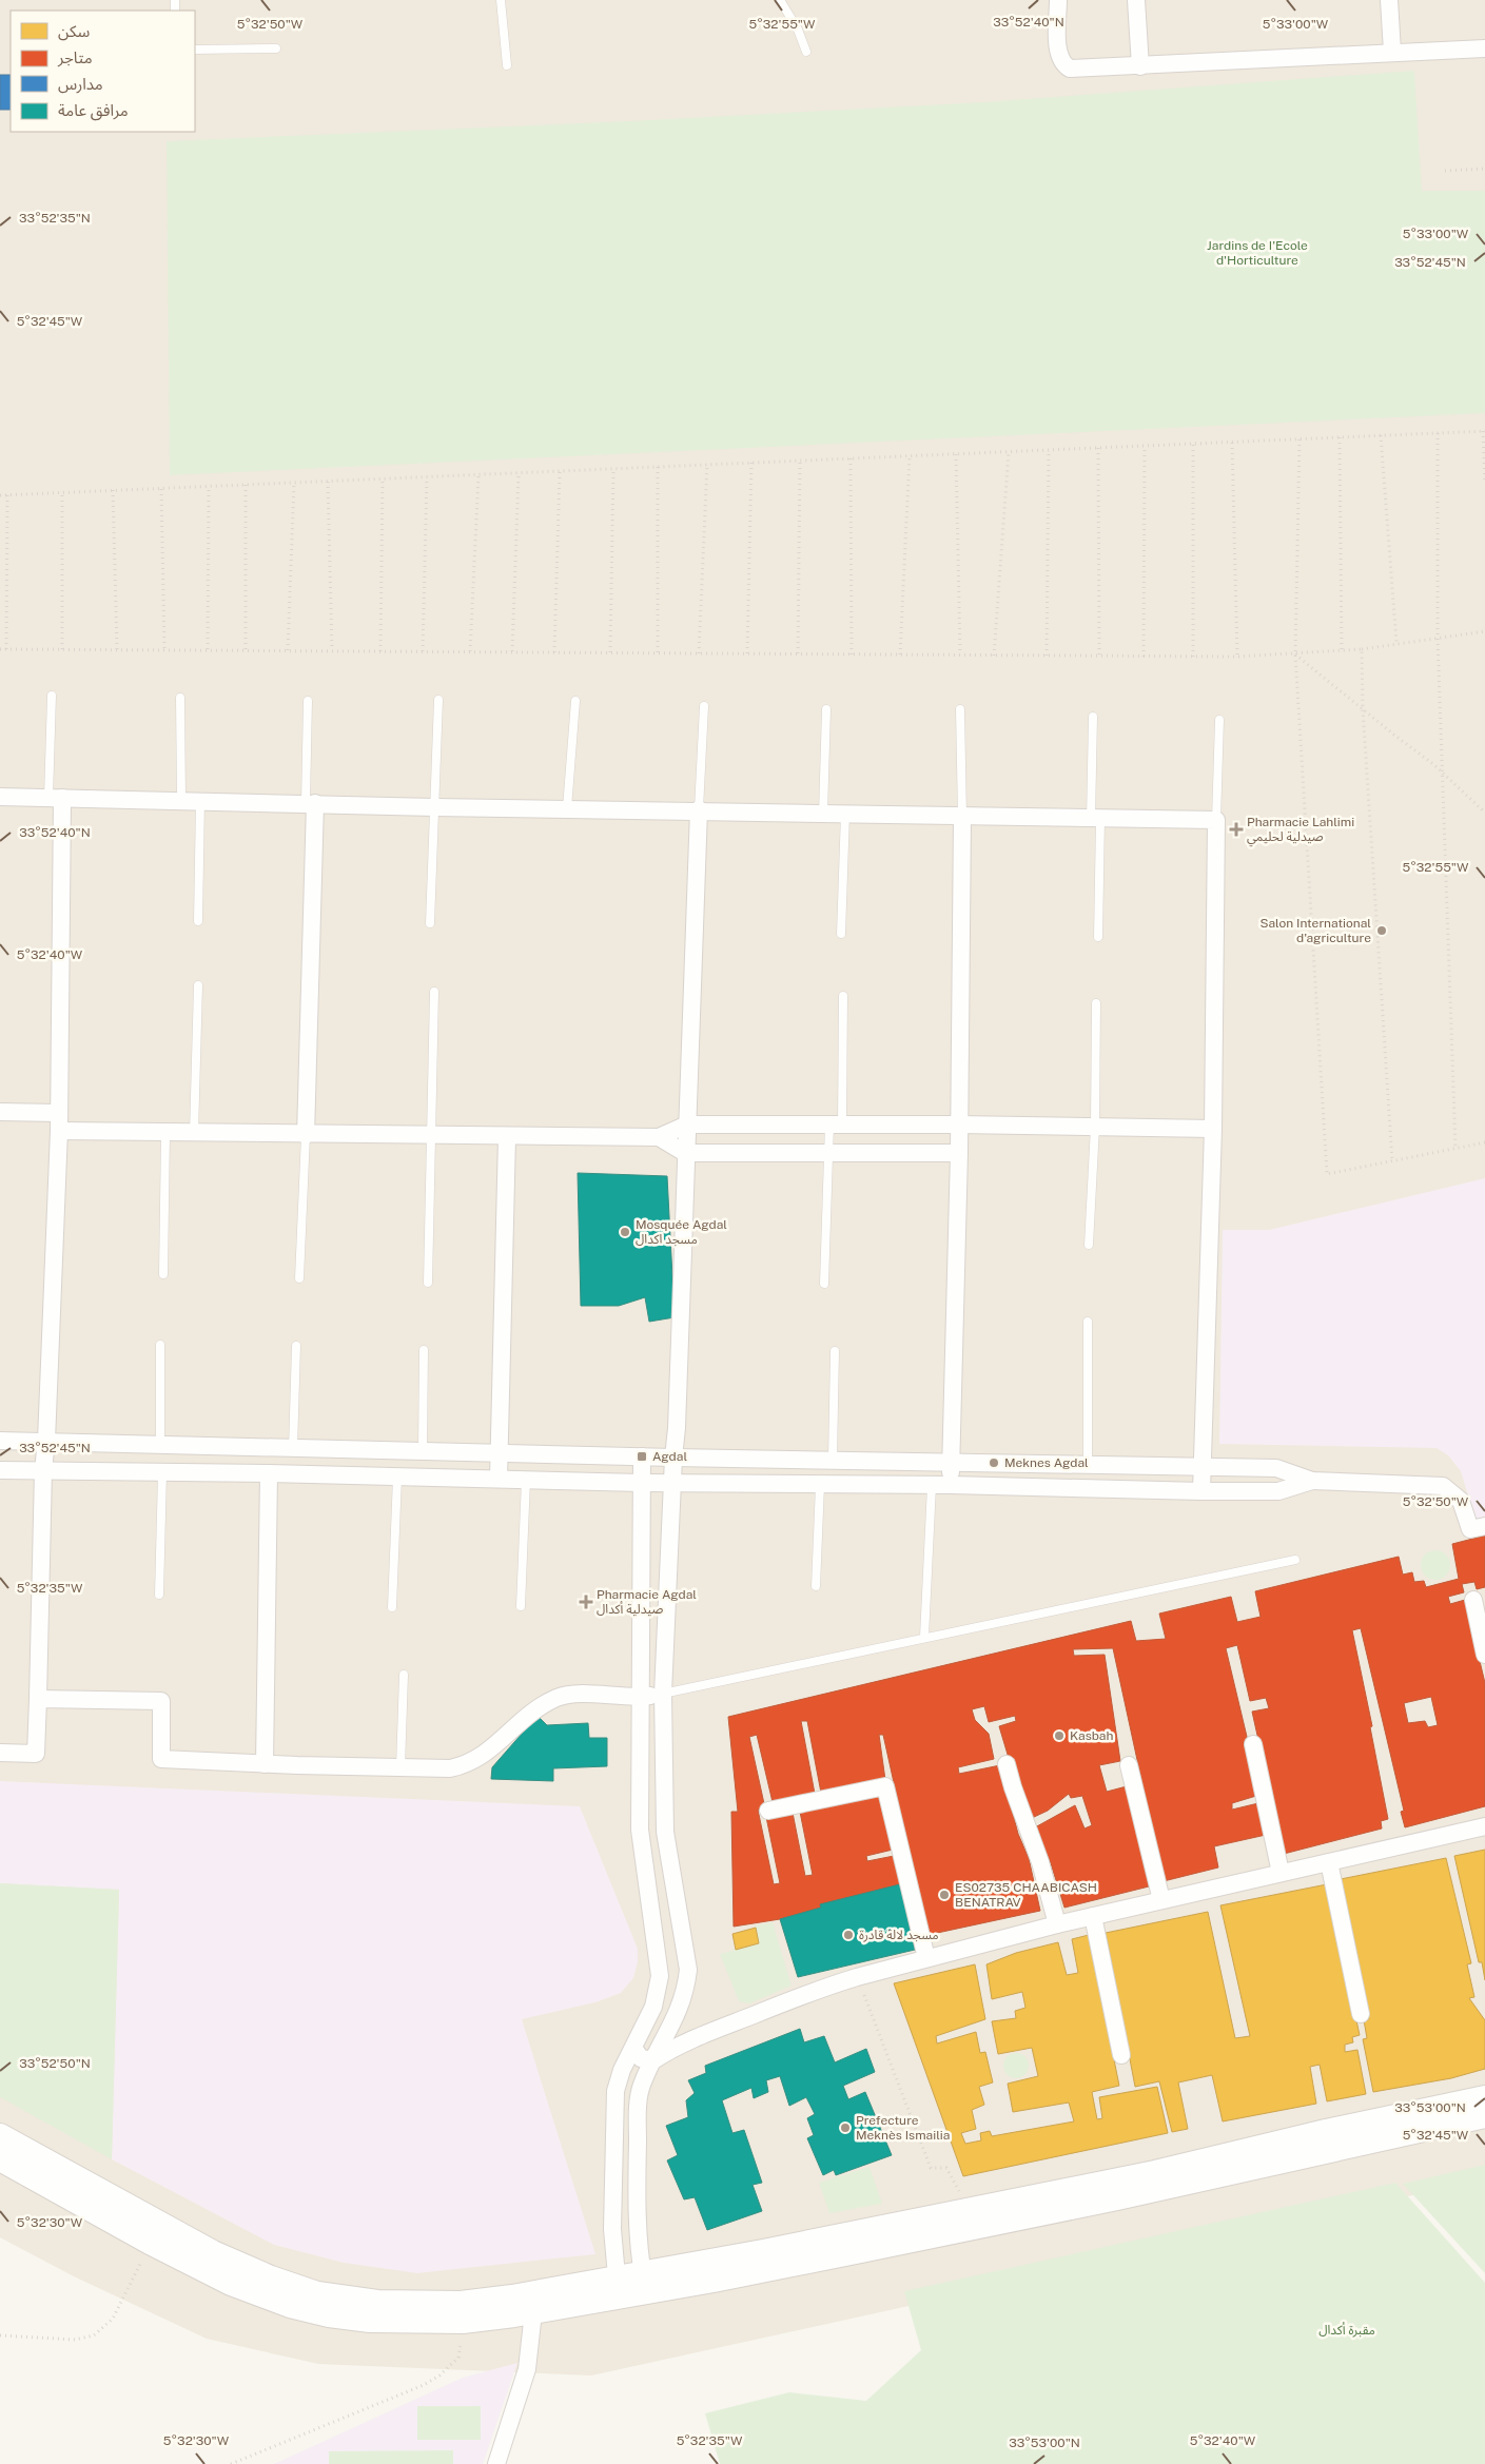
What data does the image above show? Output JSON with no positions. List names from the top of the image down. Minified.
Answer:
{"parks":["Jardins de I'Ecole d'Horticulture","مقبرة أكدال"],"places":{"health":["Pharmacie Lahlimi صيدلية لحليمي","Pharmacie Agdal صيدلية أكدال"],"other":["Salon International d'agriculture","Mosquée Agdal مسجد اكدال","Meknes Agdal","Kasbah","ES02735 CHAABICASH BENATRAV","مسجد لالة قادرة","Prefecture Meknès Ismailia"],"transit":["Agdal"]},"legend":["سكن","متاجر","مدارس","مرافق عامة"],"coordinates":["33°52'40\"N","5°32'55\"W","5°33'00\"W","5°32'50\"W","33°52'35\"N","33°52'45\"N","5°32'45\"W","5°32'40\"W","5°32'35\"W","33°52'50\"N","33°53'00\"N","5°32'30\"W"]}
